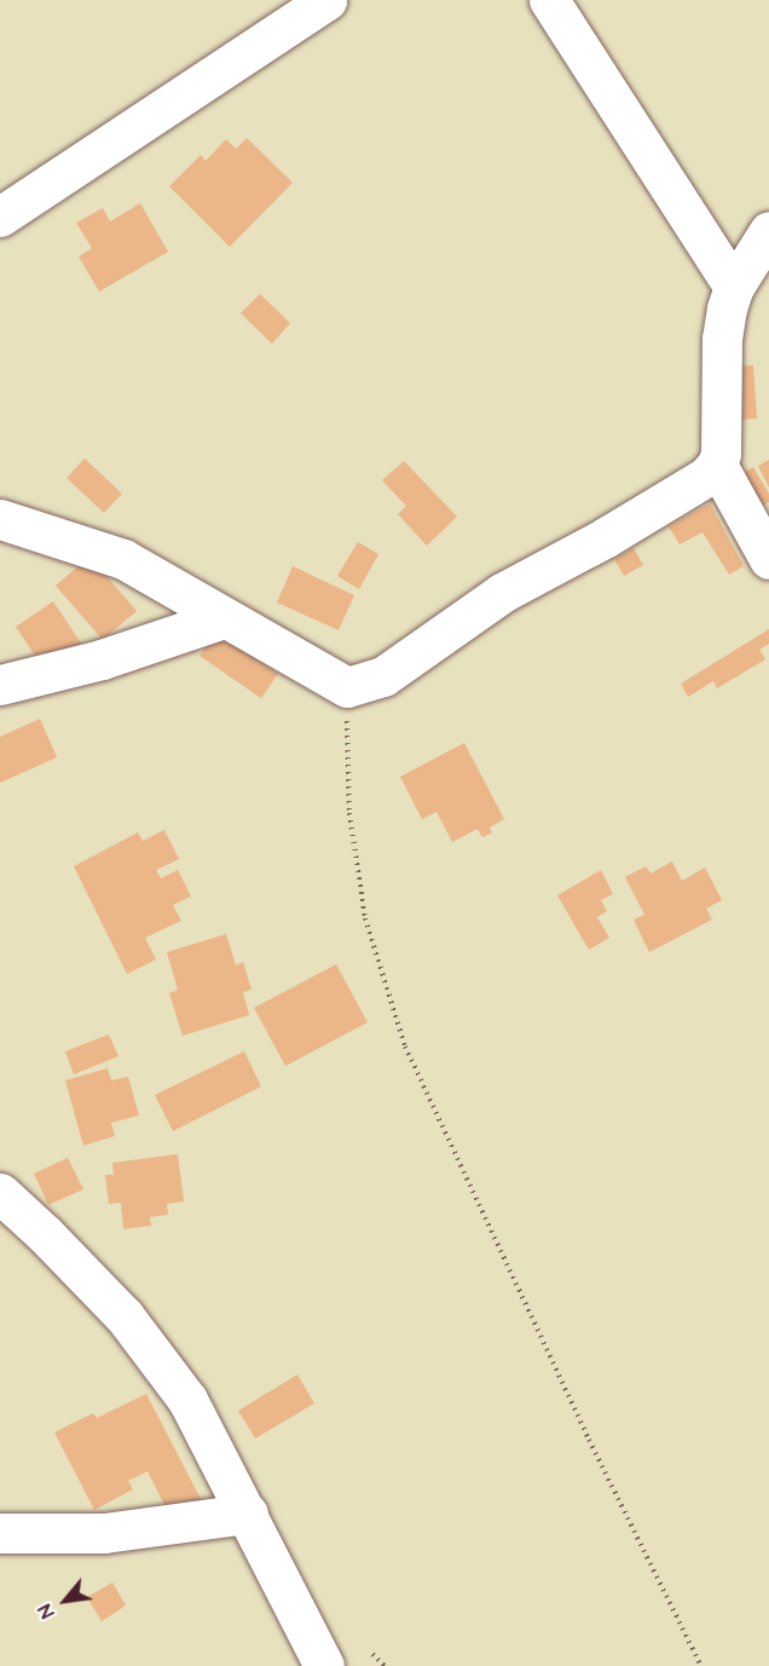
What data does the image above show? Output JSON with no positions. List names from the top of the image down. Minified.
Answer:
{"north":"bottom left"}
